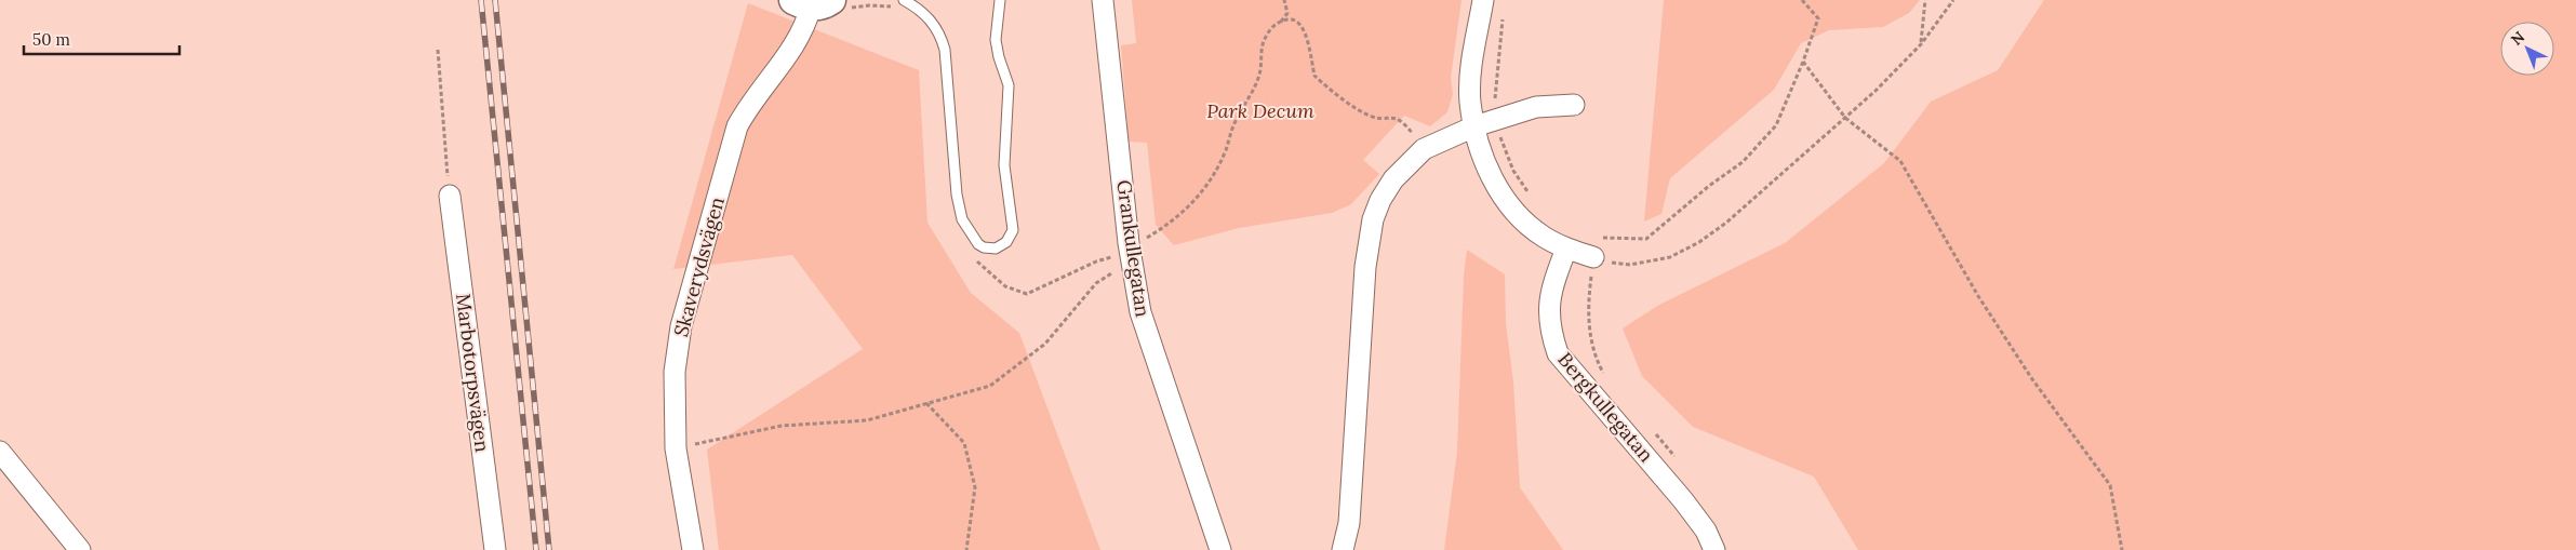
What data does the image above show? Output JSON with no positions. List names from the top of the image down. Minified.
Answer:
{"streets":{"street":["Grankullegatan","Skaverydsvägen","Marbotorpsvägen","Bergkullegatan"]},"parks":["Park Decum"],"scale_bar":"50 m","north":"top left"}
